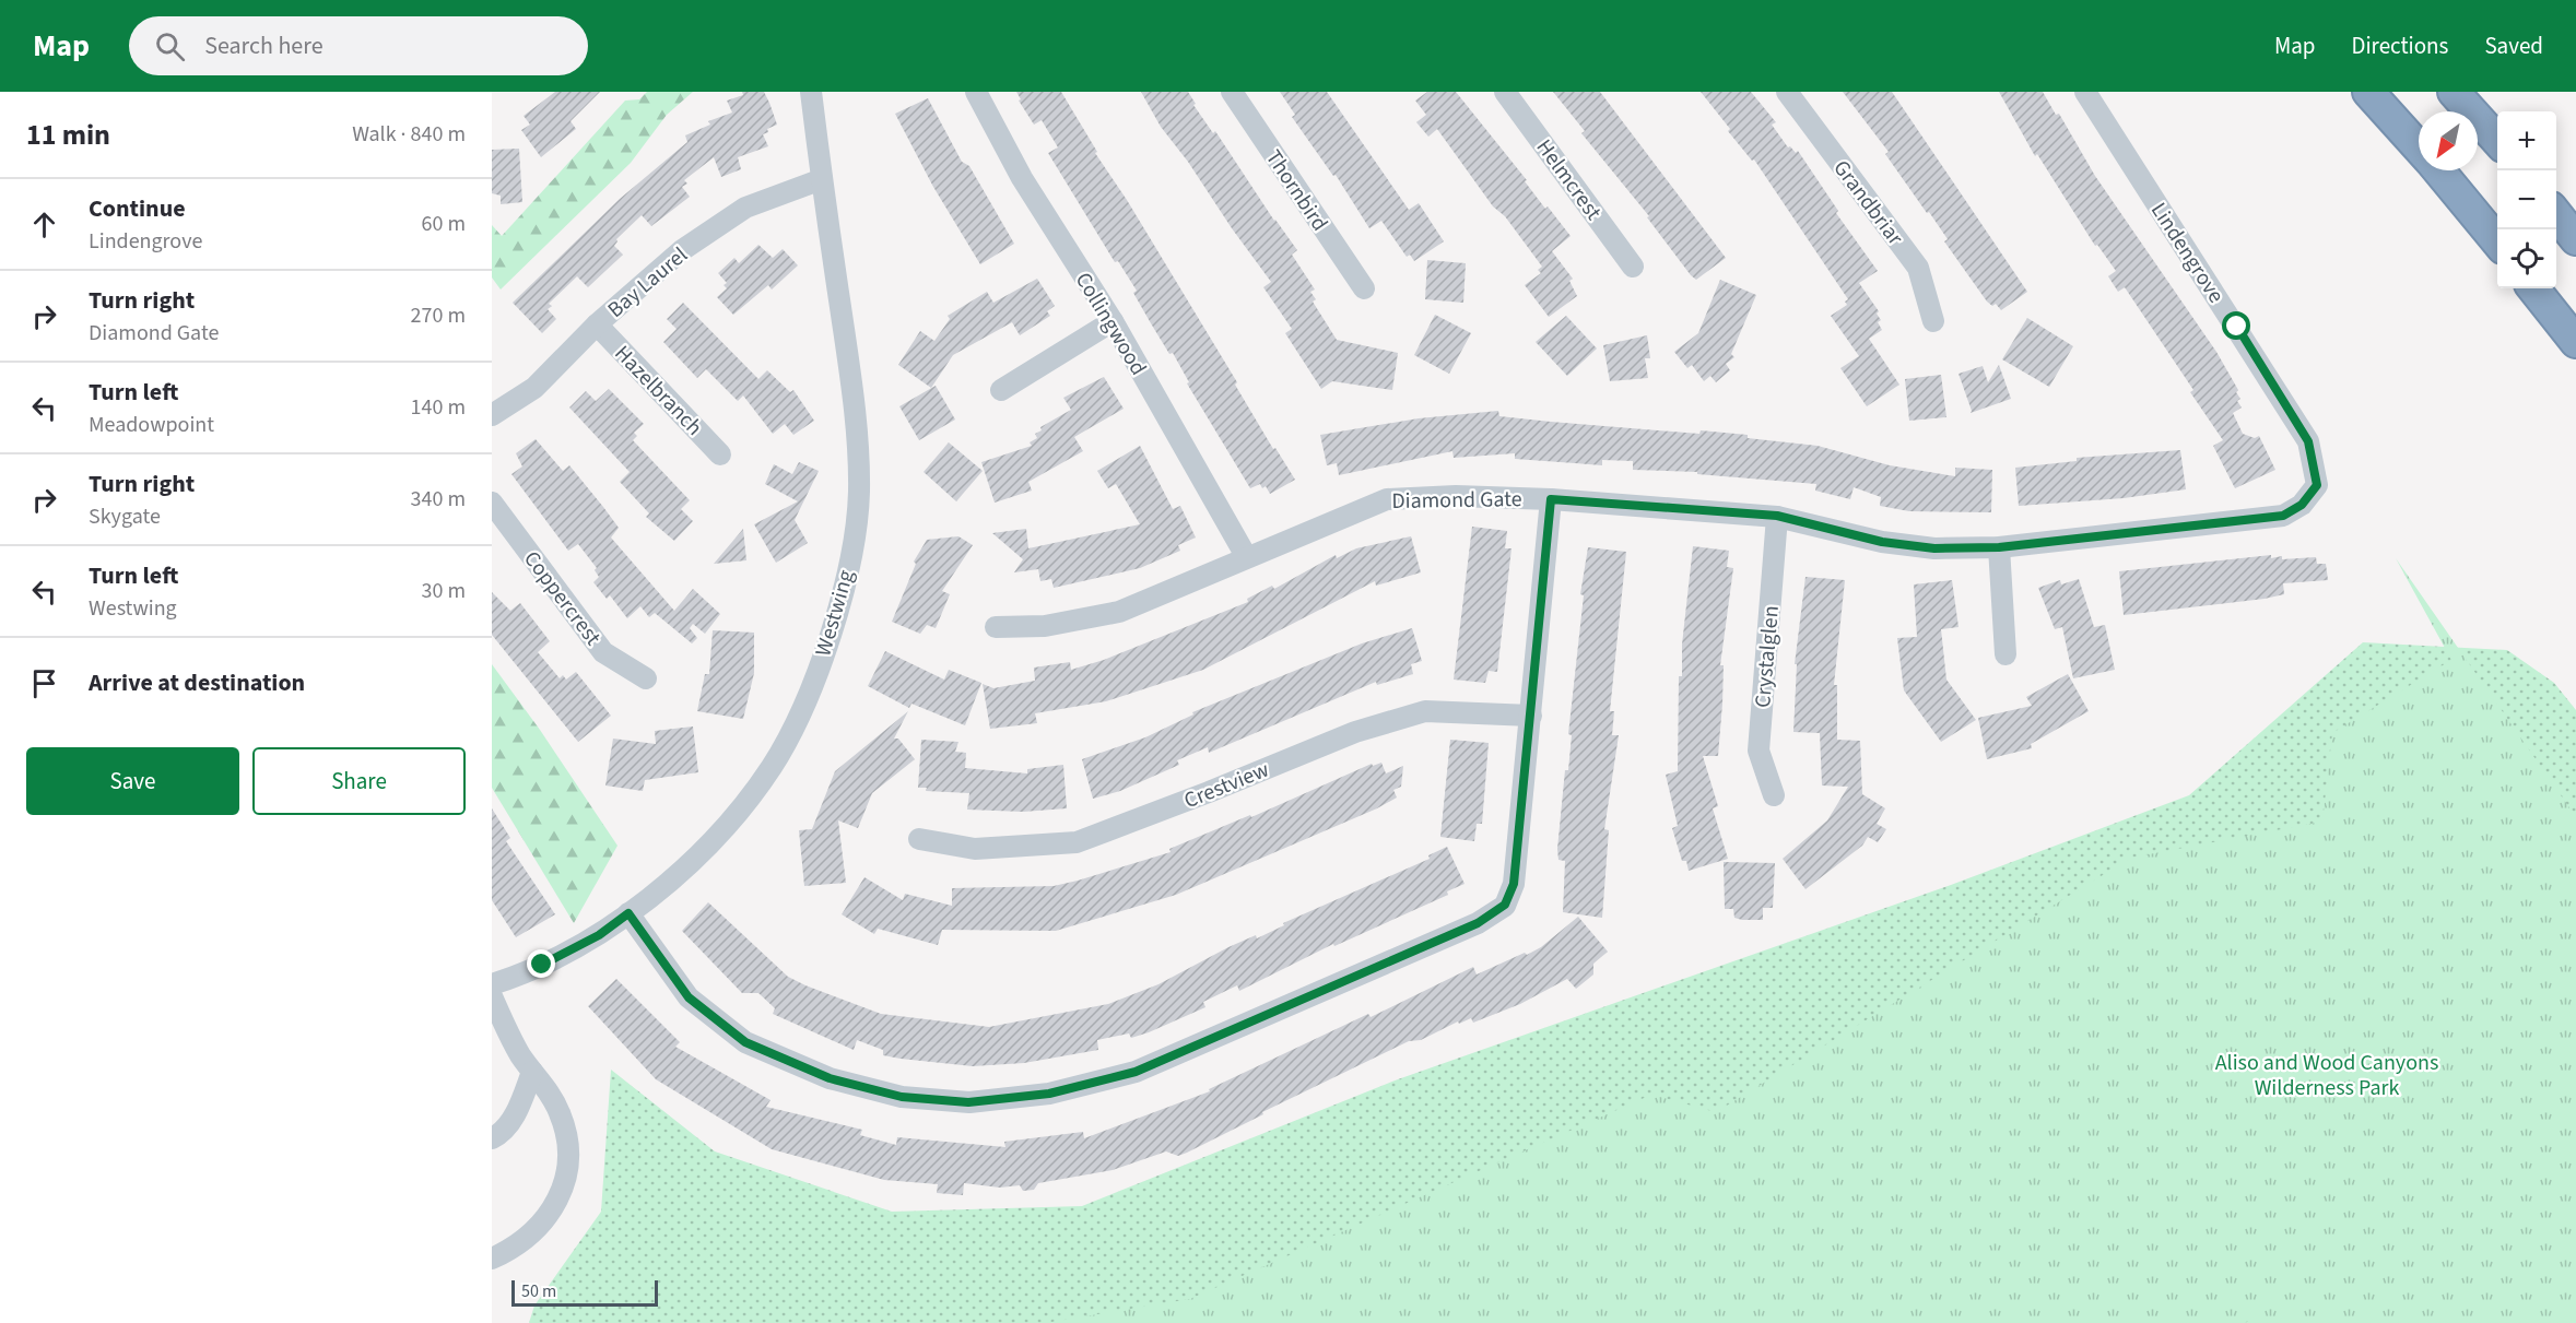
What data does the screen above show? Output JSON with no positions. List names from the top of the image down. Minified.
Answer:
{"streets":{"street":["Helmcrest","Thornbird","Grandbriar","Lindengrove","Bay Laurel","Collingwood","Hazelbranch","Diamond Gate","Coppercrest","Westwing","Crystalglen","Crestview"]},"crossings":[["Lindengrove","Diamond Gate"],["Bay Laurel","Hazelbranch"],["Bay Laurel","Westwing"],["Collingwood","Diamond Gate"],["Diamond Gate","Crystalglen"]],"parks":["Aliso and Wood Canyons Wilderness Park"],"scale_bar":"50 m","north":"bottom left","page":{"header":"Map","search":"Search here","nav":["Map","Directions","Saved"],"heading":["11 min","Walk · 840 m"],"map_buttons":["+","−"],"list":[["Continue","Lindengrove","60 m"],["Turn right","Diamond Gate","270 m"],["Turn left","Meadowpoint","140 m"],["Turn right","Skygate","340 m"],["Turn left","Westwing","30 m"],"Arrive at destination"],"buttons":["Save","Share"],"scale":"50 m"}}
